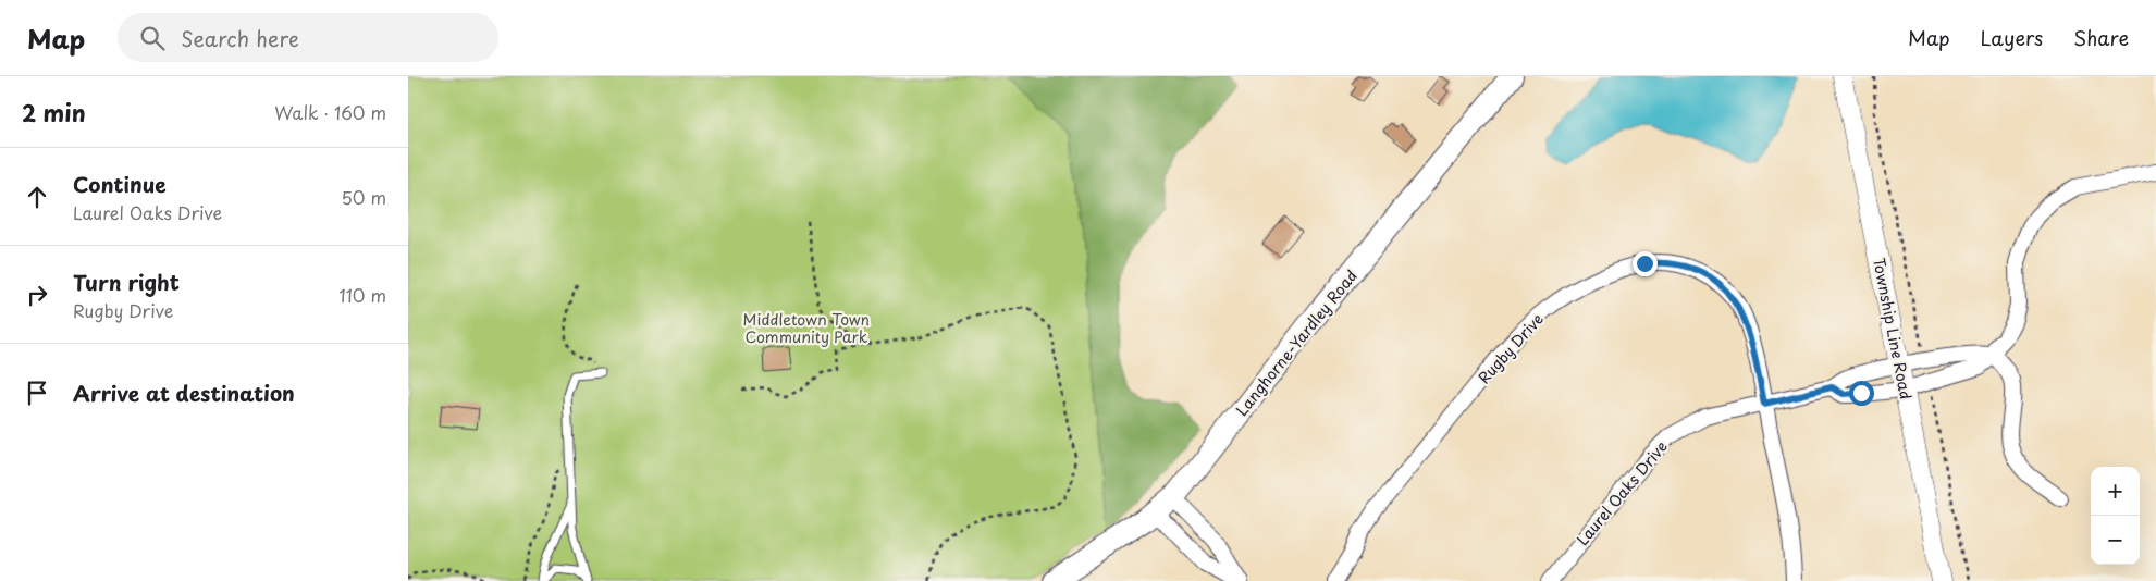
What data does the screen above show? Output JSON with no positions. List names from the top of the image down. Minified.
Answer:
{"streets":{"main road":["Langhorne-Yardley Road"],"street":["Township Line Road","Rugby Drive","Laurel Oaks Drive"]},"crossings":[["Township Line Road","Laurel Oaks Drive"],["Rugby Drive","Laurel Oaks Drive"]],"parks":["Middletown Town Community Park"],"page":{"header":"Map","search":"Search here","nav":["Map","Layers","Share"],"heading":["2 min","Walk · 160 m"],"list":[["Continue","Laurel Oaks Drive","50 m"],["Turn right","Rugby Drive","110 m"],"Arrive at destination"],"map_buttons":["+","−"]}}
